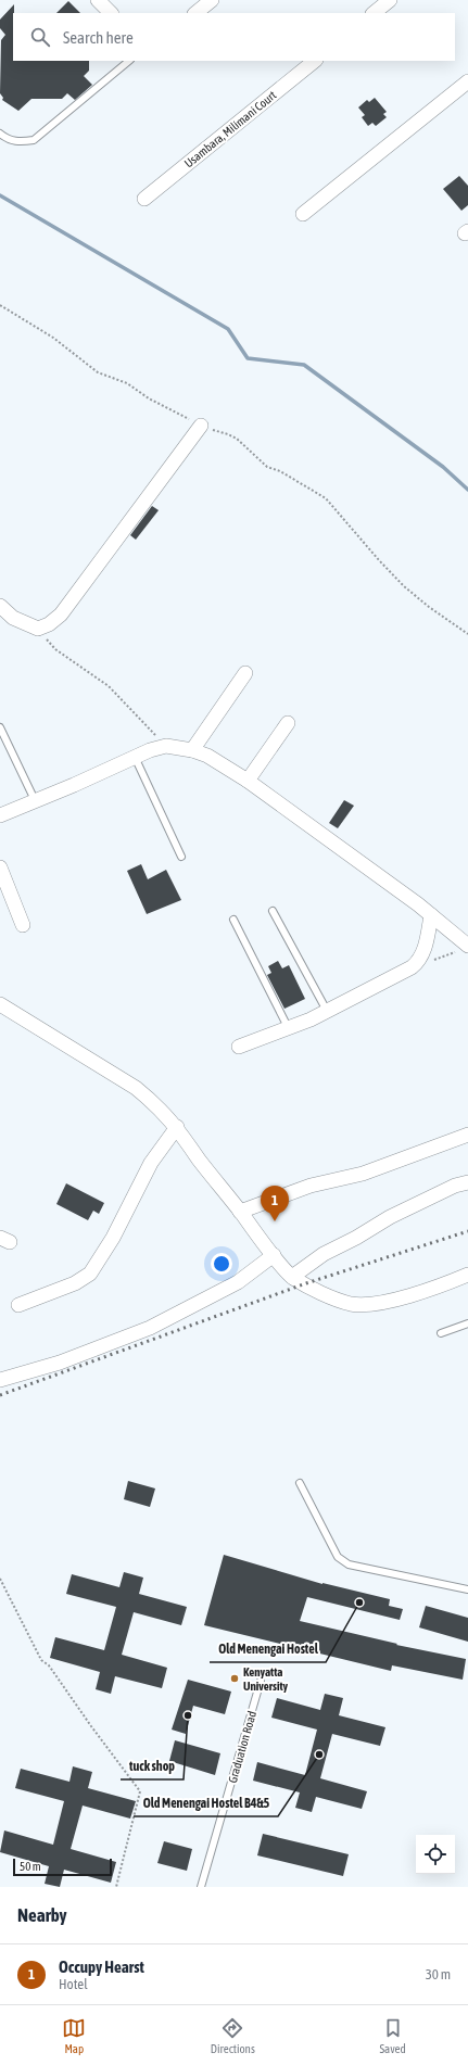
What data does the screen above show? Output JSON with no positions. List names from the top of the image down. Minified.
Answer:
{"streets":{"street":["Usambara, Milimani Court"],"lane":["Graduation Road"]},"places":["Old Menengai Hostel","Kenyatta University","tuck shop","Old Menengai Hostel B4&5"],"scale_bar":"50 m","page":{"search":"Search here","pins":"1","scale":"50 m","heading":"Nearby","list":[{"mark":"1","name":"Occupy Hearst","note":"Hotel","value":"30 m"}],"nav":["Map","Directions","Saved"]}}
